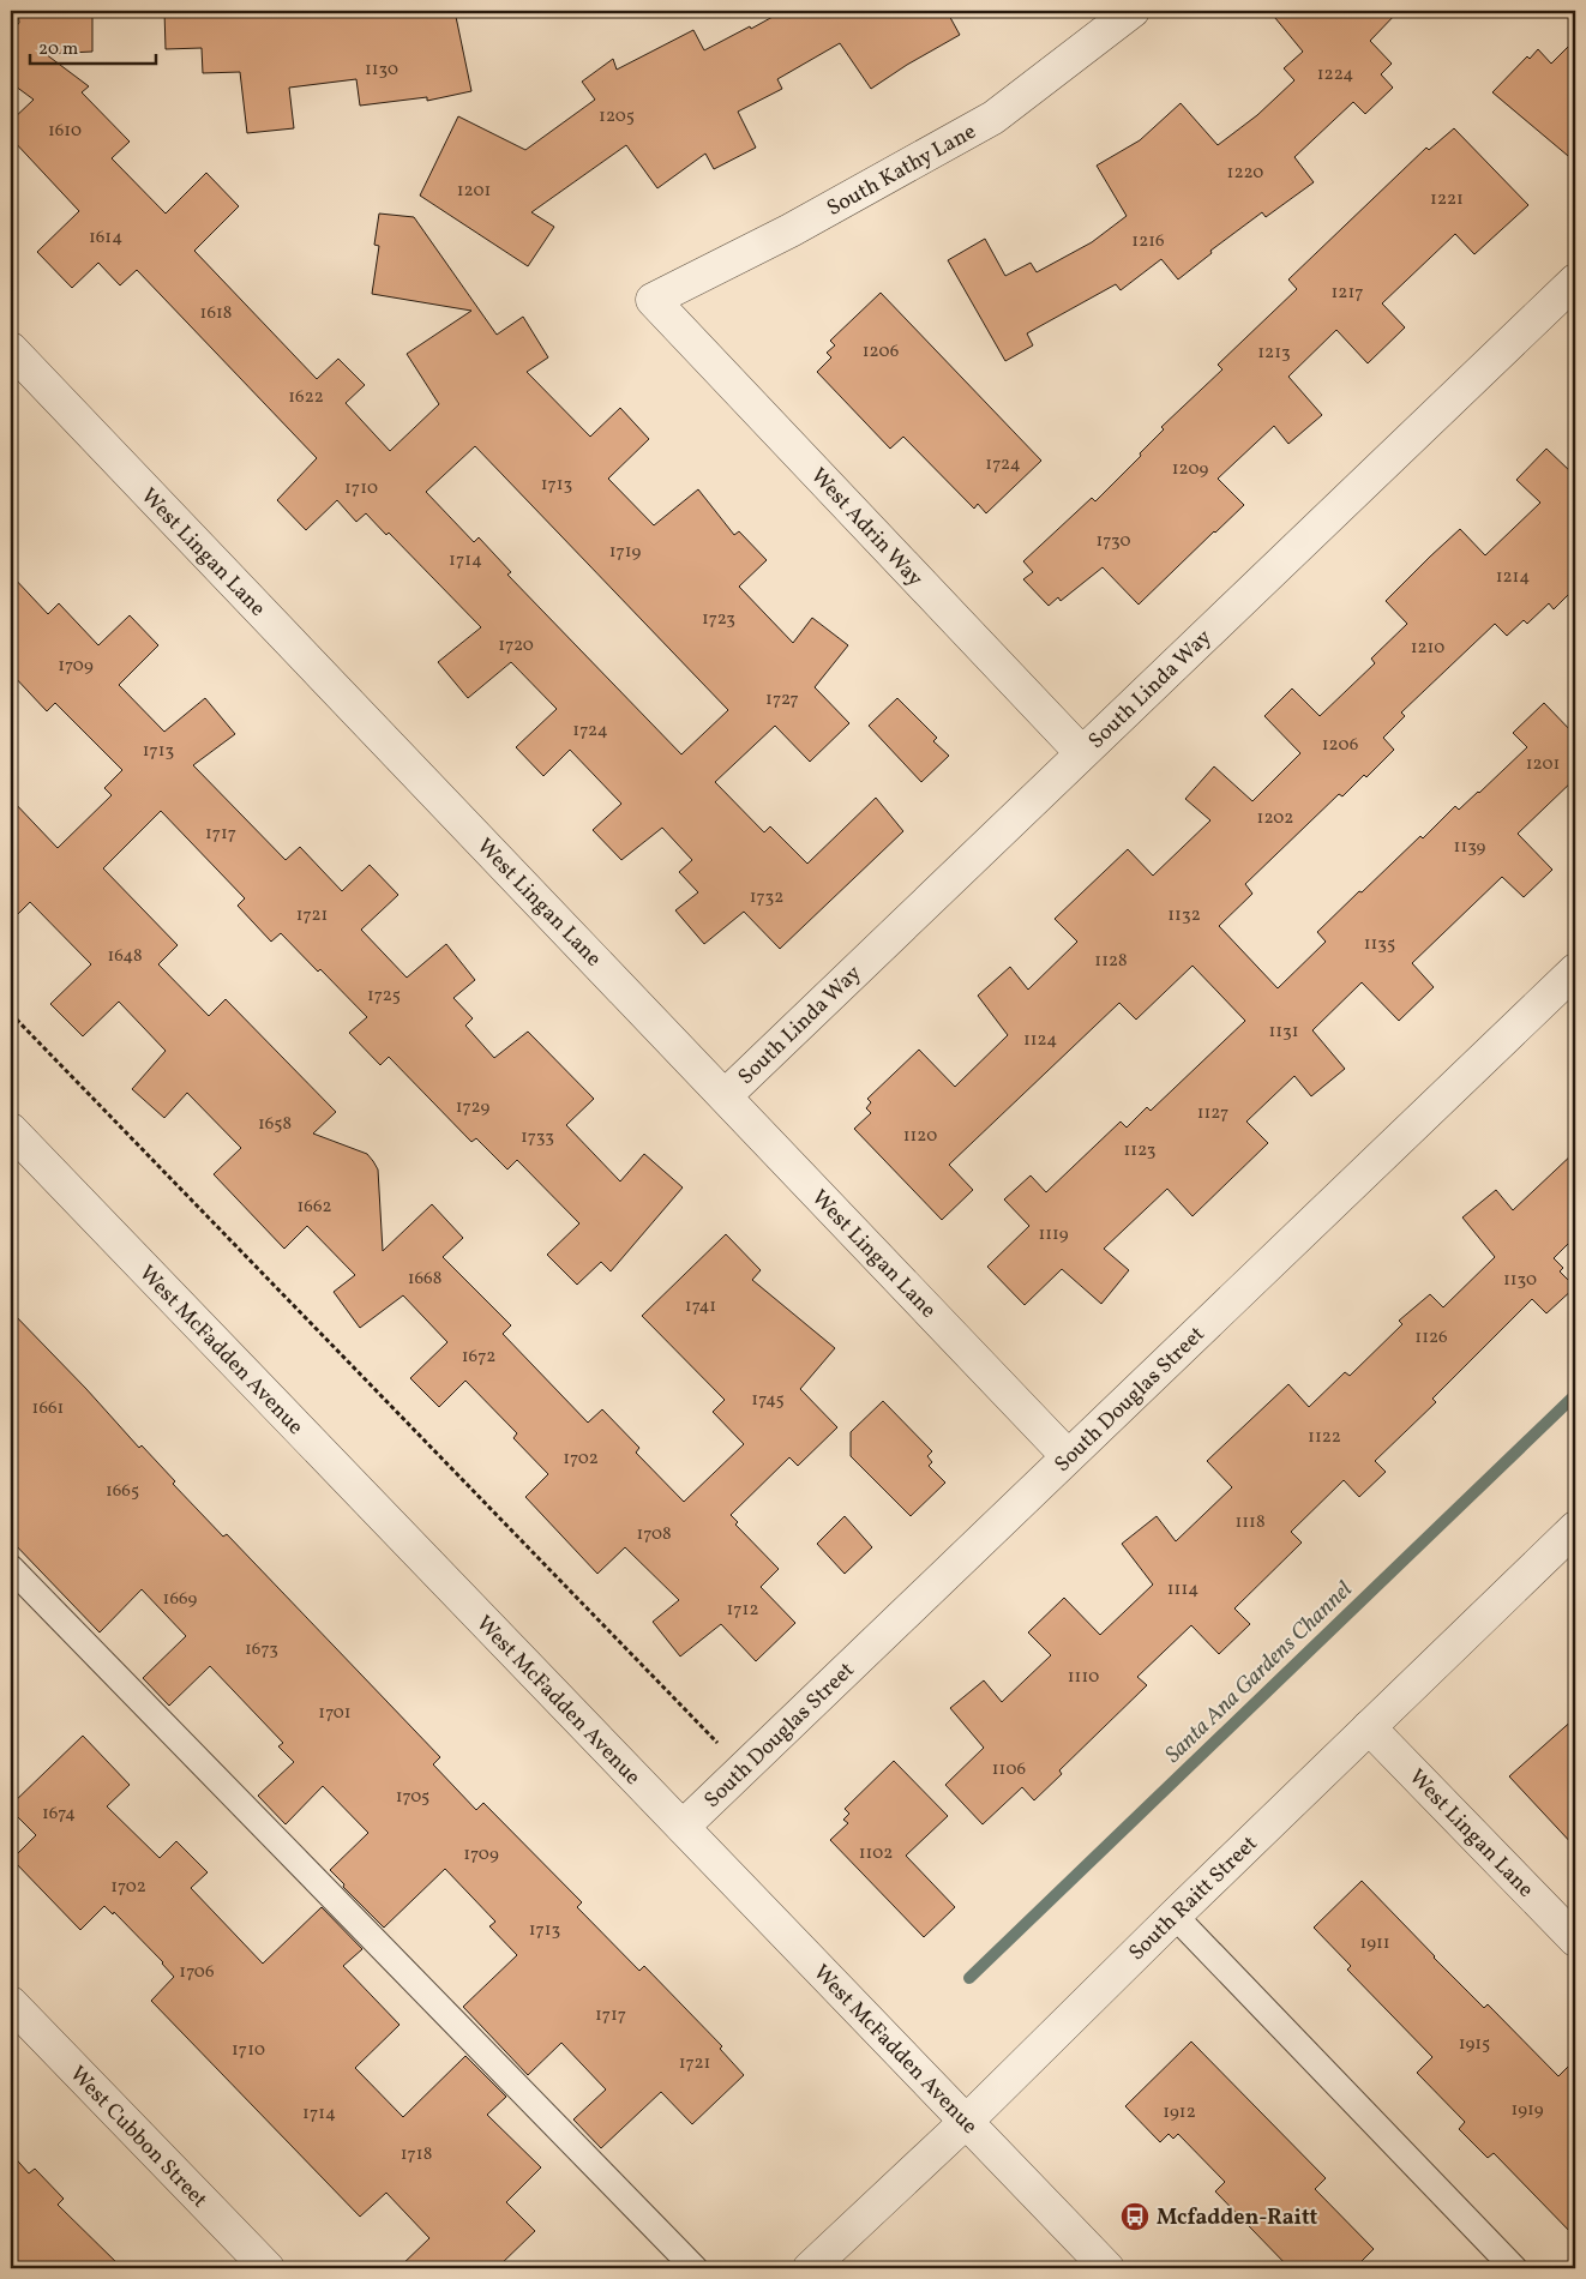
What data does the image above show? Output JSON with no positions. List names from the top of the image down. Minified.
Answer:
{"streets":{"street":["South Kathy Lane","West Adrin Way","West Lingan Lane","South Linda Way","West McFadden Avenue","South Douglas Street","South Raitt Street","West Cubbon Street"]},"crossings":[["South Kathy Lane","West Adrin Way"],["West Adrin Way","South Linda Way"],["West Lingan Lane","South Linda Way"],["West Lingan Lane","South Douglas Street"],["West Lingan Lane","South Raitt Street"],["West McFadden Avenue","South Douglas Street"],["West McFadden Avenue","South Raitt Street"]],"water":["Santa Ana Gardens Channel"],"places":{"bus stop":["Mcfadden-Raitt"]},"house_numbers":["1130","1224","1205","1610","1220","1201","1221","1614","1216","1217","1618","1206","1213","1622","1724","1209","1713","1710","1730","1719","1714","1214","1723","1720","1210","1709","1727","1724","1206","1713","1201","1202","1717","1139","1732","1721","1132","1135","1648","1128","1725","1131","1124","1729","1127","1658","1120","1733","1123","1662","1119","1668","1130","1741","1126","1672","1745","1661","1122","1702","1665","1118","1708","1114","1669","1712","1673","1110","1701","1106","1705","1674","1102","1709","1702","1713","1911","1706","1717","1915","1710","1721","1919","1912","1714","1718"],"scale_bar":"20 m"}
